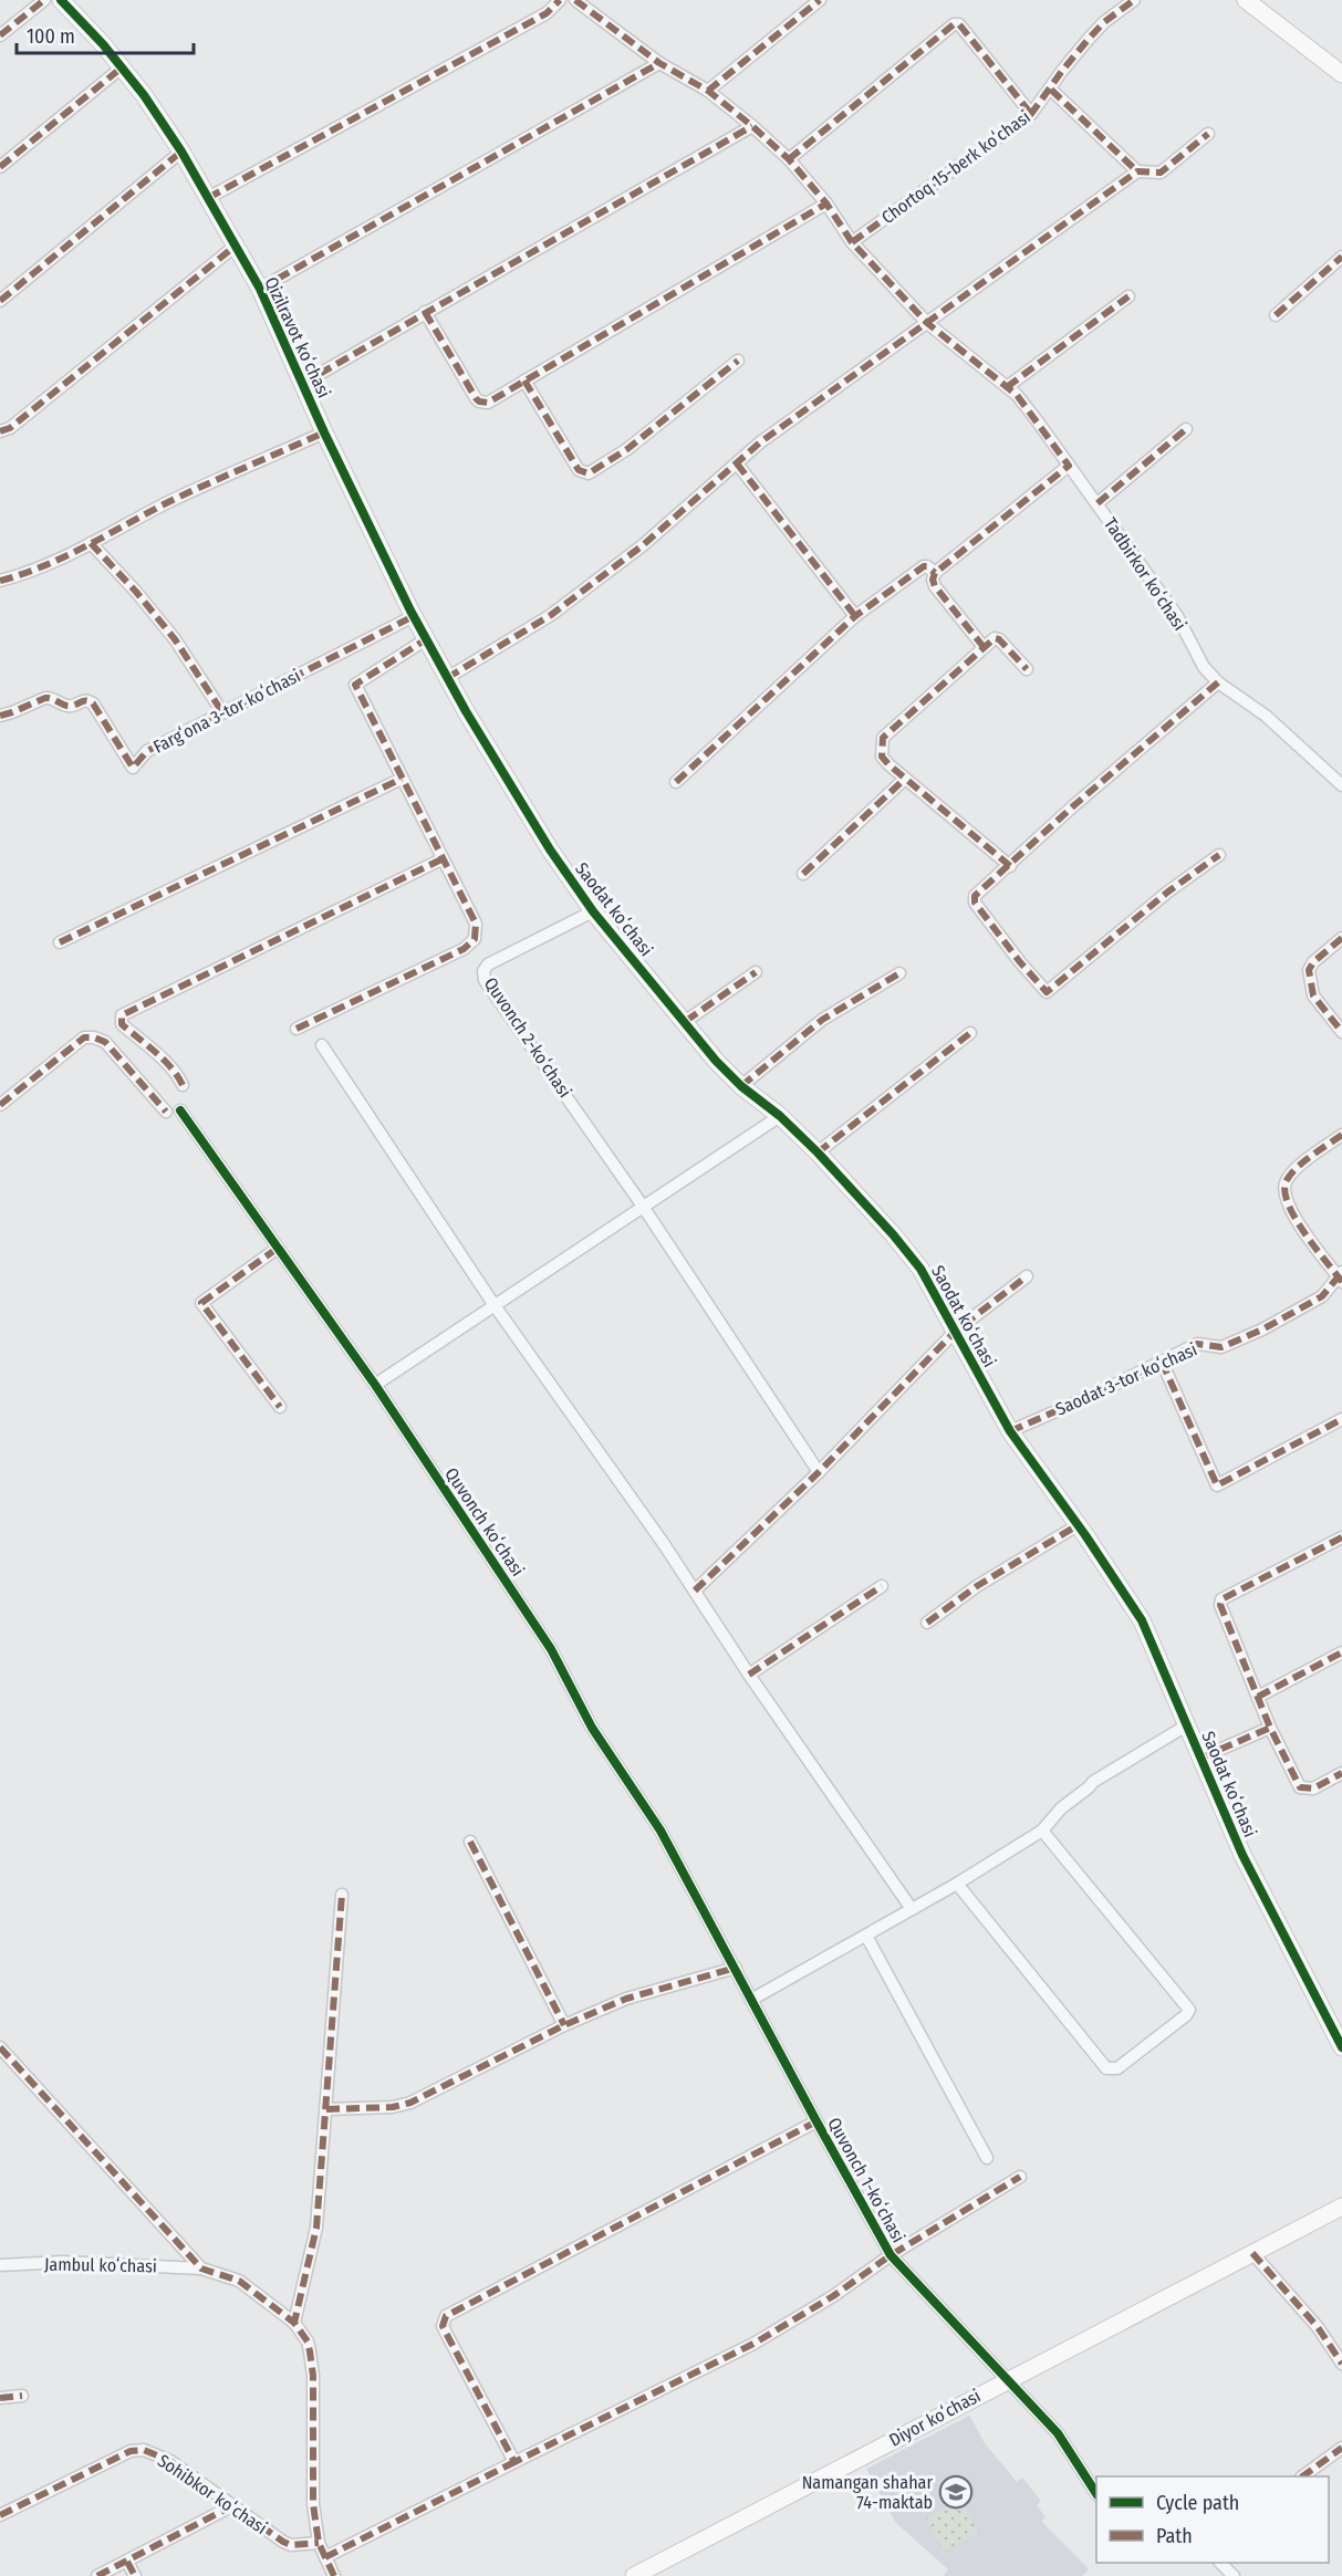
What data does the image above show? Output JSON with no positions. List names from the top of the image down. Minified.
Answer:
{"streets":{"street":["Chortoq 15-berk koʻchasi","Qizilravot koʻchasi","Tadbirkor koʻchasi","Fargʻona 3-tor koʻchasi","Saodat koʻchasi","Quvonch 2-koʻchasi","Saodat 3-tor koʻchasi","Quvonch koʻchasi","Quvonch 1-koʻchasi","Jambul koʻchasi","Diyor koʻchasi","Sohibkor koʻchasi"]},"crossings":[["Chortoq 15-berk koʻchasi","Tadbirkor koʻchasi"],["Qizilravot koʻchasi","Fargʻona 3-tor koʻchasi"],["Qizilravot koʻchasi","Saodat koʻchasi"],["Saodat koʻchasi","Quvonch 2-koʻchasi"],["Saodat koʻchasi","Saodat 3-tor koʻchasi"],["Quvonch koʻchasi","Quvonch 1-koʻchasi"],["Quvonch 1-koʻchasi","Diyor koʻchasi"]],"places":{"school or university":["Namangan shahar 74-maktab"]},"legend":["Cycle path","Path"],"scale_bar":"100 m"}
